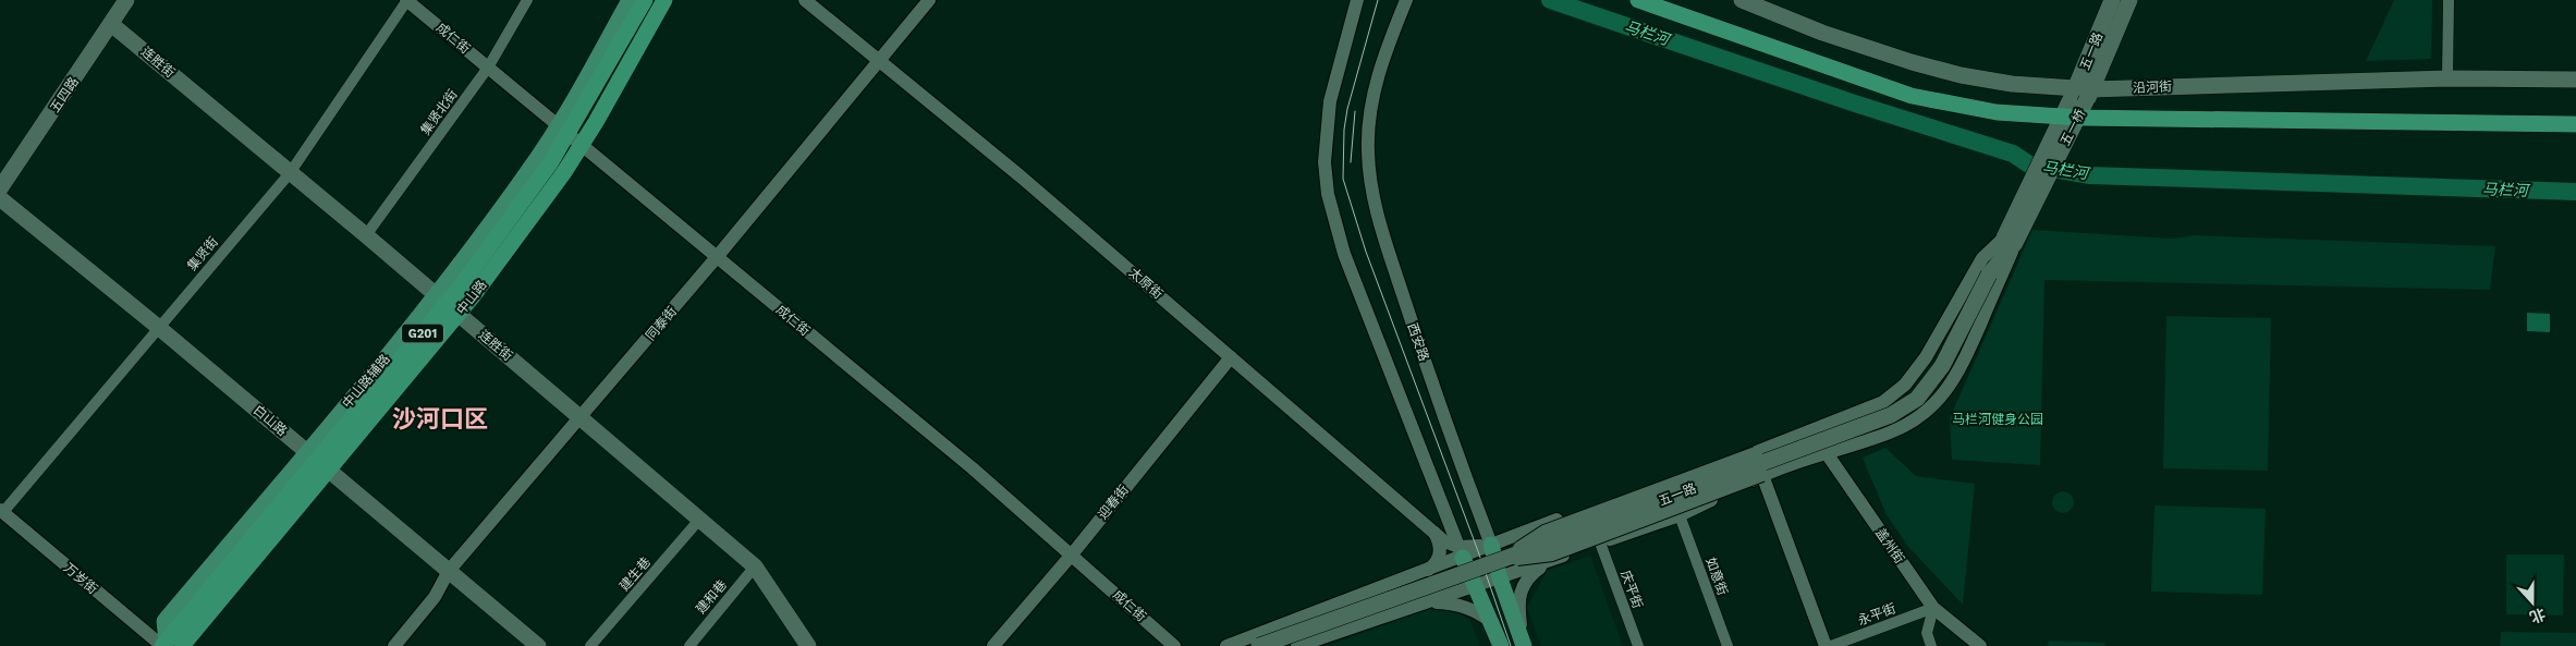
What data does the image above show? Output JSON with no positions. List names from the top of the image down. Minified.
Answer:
{"streets":{"highway":["中山路","G201"],"main road":["五一路","连胜街","沿河街","五四路","五一桥","西安路","中山路辅路","白山路"],"street":["成仁街","集贤北街","集贤街","太原街","同泰街","迎春街","盖州街","建生巷","如意街","万岁街","庆平街","建和巷","永平街"]},"crossings":[["成仁街","集贤北街"],["成仁街","集贤街"],["成仁街","中山路"],["成仁街","同泰街"],["成仁街","迎春街"],["五一路","沿河街"],["五一路","五一桥"],["连胜街","五四路"],["连胜街","集贤北街"],["连胜街","集贤街"],["连胜街","中山路"],["连胜街","同泰街"],["连胜街","中山路辅路"],["连胜街","建生巷"],["连胜街","建和巷"],["沿河街","五一桥"],["集贤街","白山路"],["集贤街","万岁街"],["太原街","同泰街"],["太原街","西安路"],["太原街","迎春街"],["中山路","中山路辅路"],["中山路","白山路"],["中山路","万岁街"],["同泰街","白山路"],["中山路辅路","白山路"],["中山路辅路","万岁街"],["盖州街","永平街"]],"districts":["沙河口区"],"water":["马栏河"],"parks":["马栏河健身公园"],"north":"bottom"}
